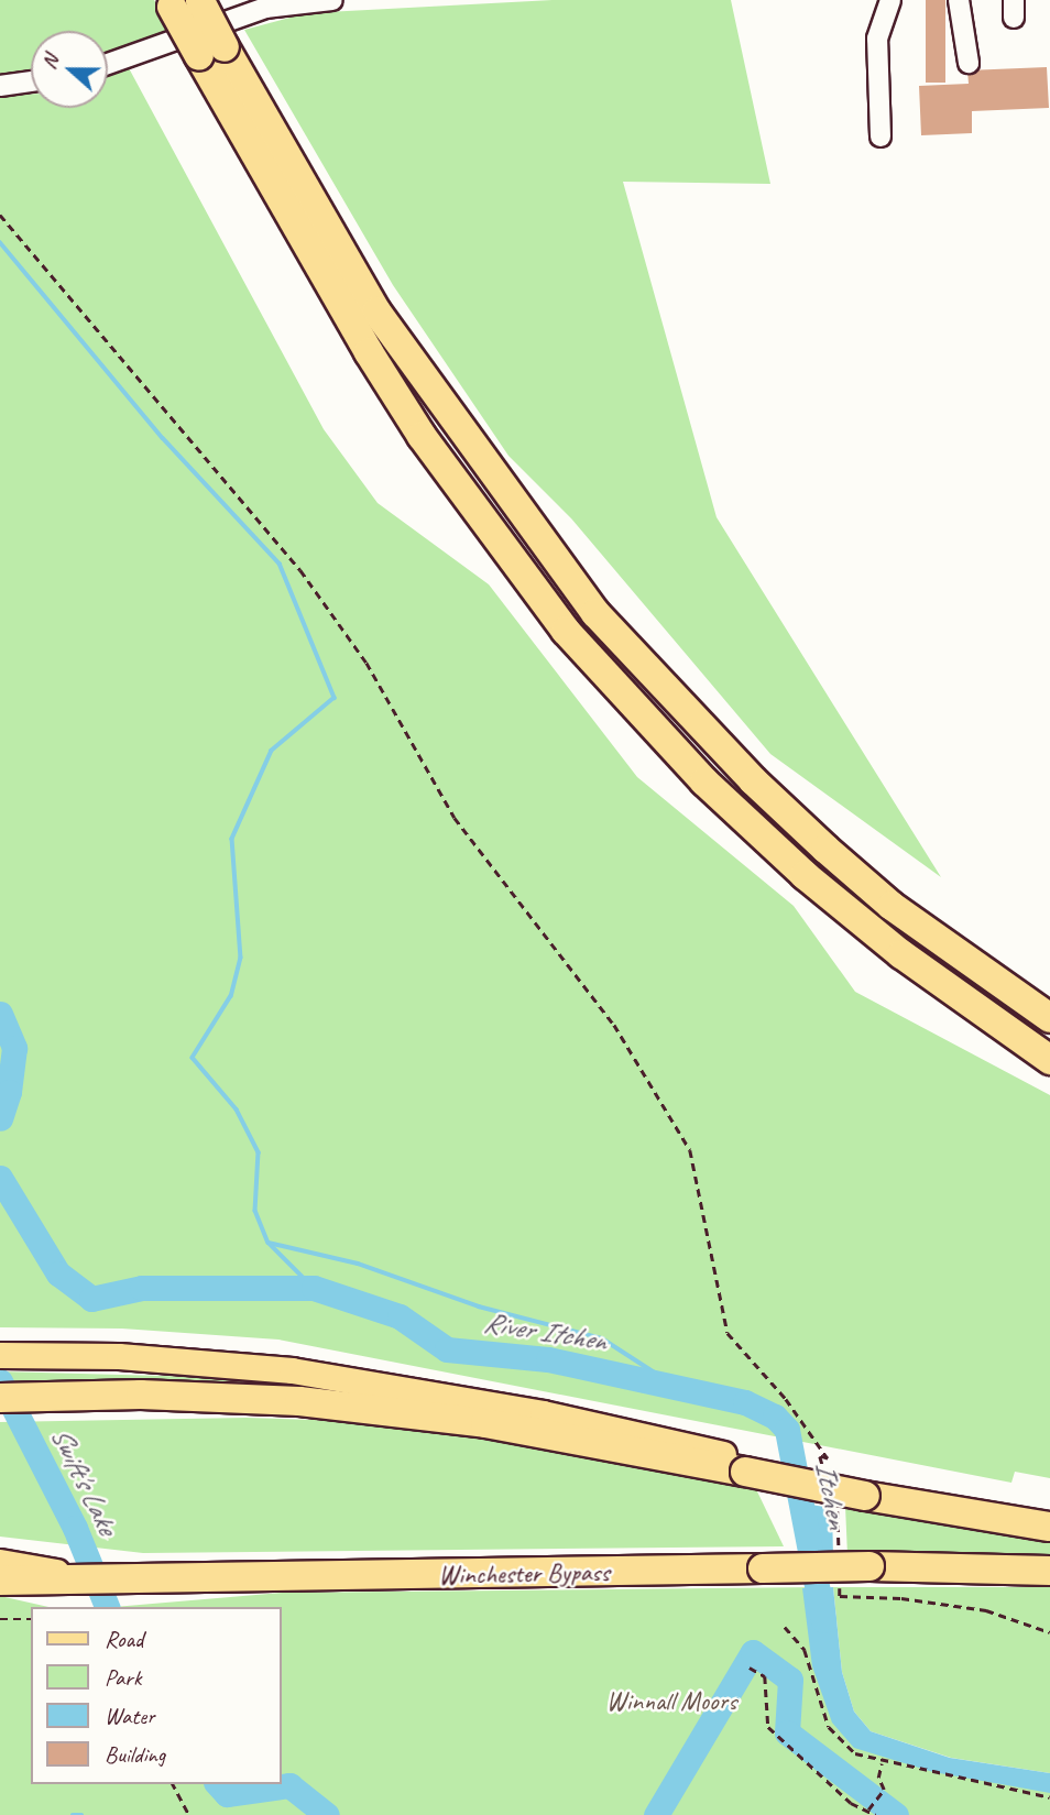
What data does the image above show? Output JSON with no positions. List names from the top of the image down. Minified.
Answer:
{"streets":{"highway":["Winchester Bypass"]},"water":["River Itchen","Swift's Lake","Itchen"],"parks":["Winnall Moors"],"legend":["Road","Park","Water","Building"],"north":"left"}
